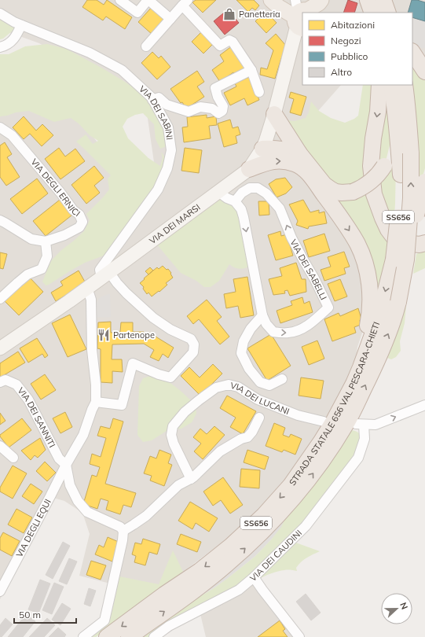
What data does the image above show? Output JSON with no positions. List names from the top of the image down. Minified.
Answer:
{"streets":{"highway":["SS656","STRADA STATALE 656 VAL PESCARA-CHIETI"],"main road":["VIA DEI MARSI"],"street":["VIA DEI SABINI","VIA DEGLI ERNICI","VIA DEI SABELLI","VIA DEI LUCANI","VIA DEI SANNITI","VIA DEGLI EQUI","VIA DEI CAUDINI"]},"crossings":[["VIA DEI SABINI","VIA DEI MARSI"],["VIA DEI SANNITI","VIA DEGLI EQUI"]],"one_way":["VIA DEI CAUDINI"],"places":{"shop":["Panetteria"],"restaurant":["Partenope"]},"legend":["Abitazioni","Negozi","Pubblico","Altro"],"scale_bar":"50 m","north":"right"}
